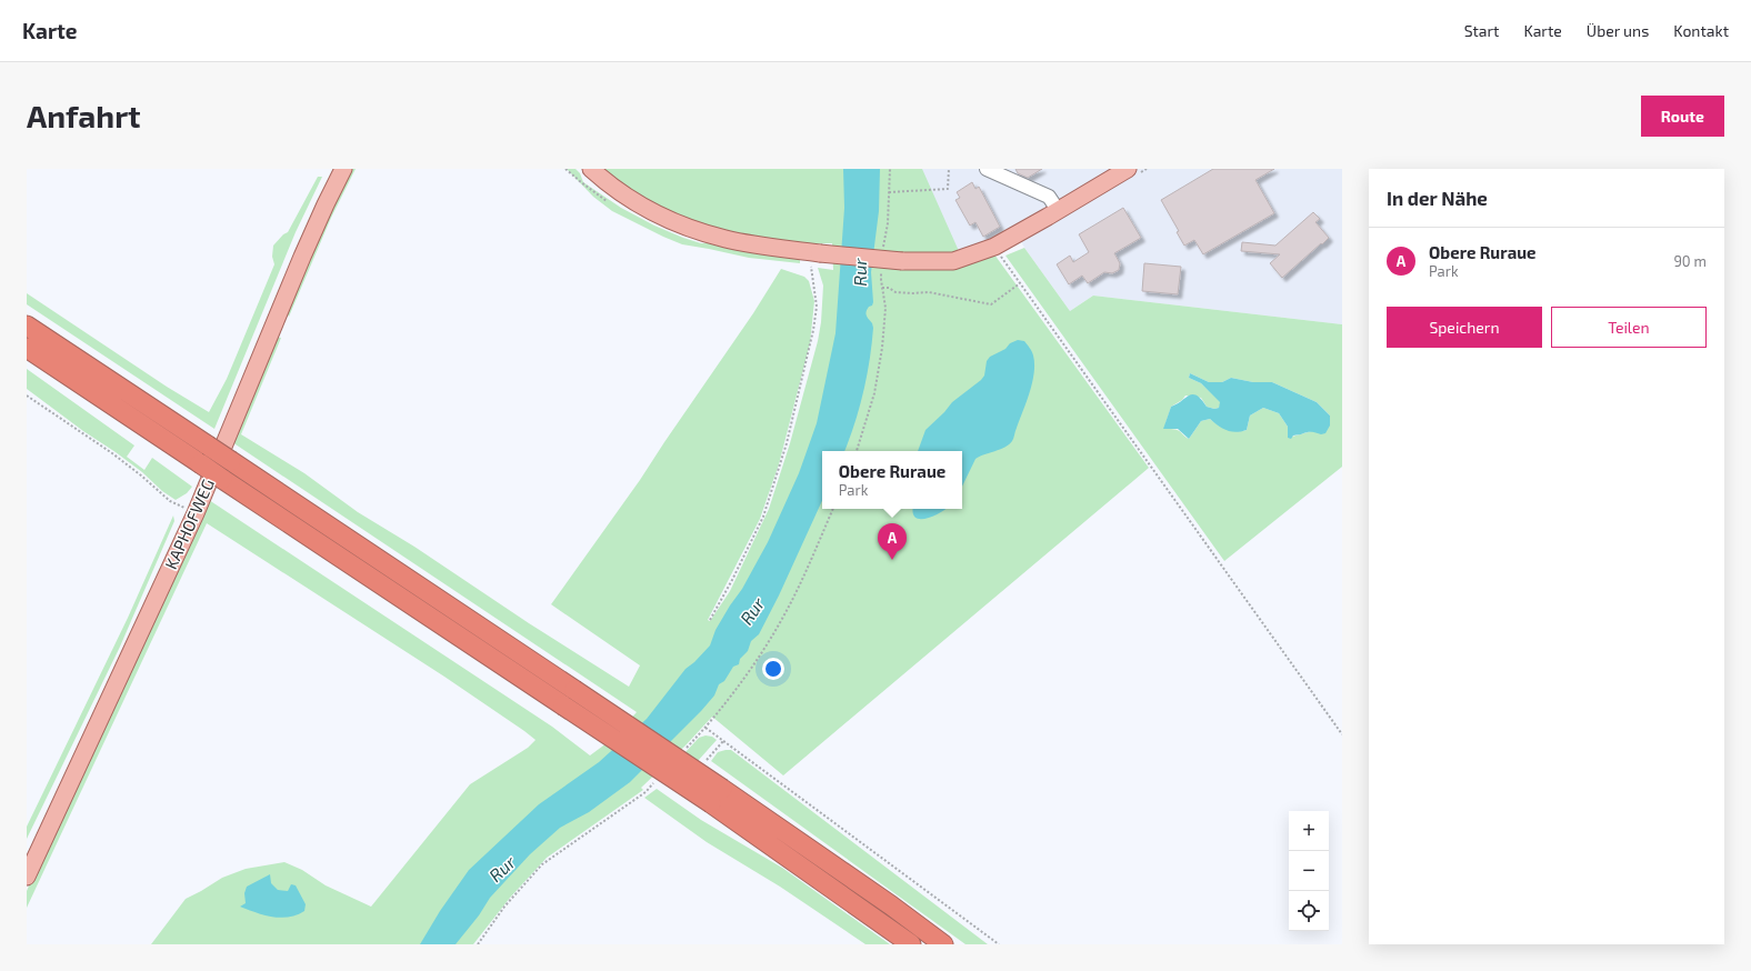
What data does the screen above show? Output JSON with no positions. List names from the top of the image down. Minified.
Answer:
{"streets":{"main road":["KAPHOFWEG"]},"water":["Rur"],"page":{"header":"Karte","nav":["Start","Karte","Über uns","Kontakt"],"buttons":["Route",["Speichern","Teilen"]],"title":"Anfahrt","heading":"In der Nähe","list":[{"mark":"A","name":"Obere Ruraue","note":"Park","value":"90 m"}],"popup":["Obere Ruraue","Park"],"pins":"A","map_buttons":["+","−"]}}
